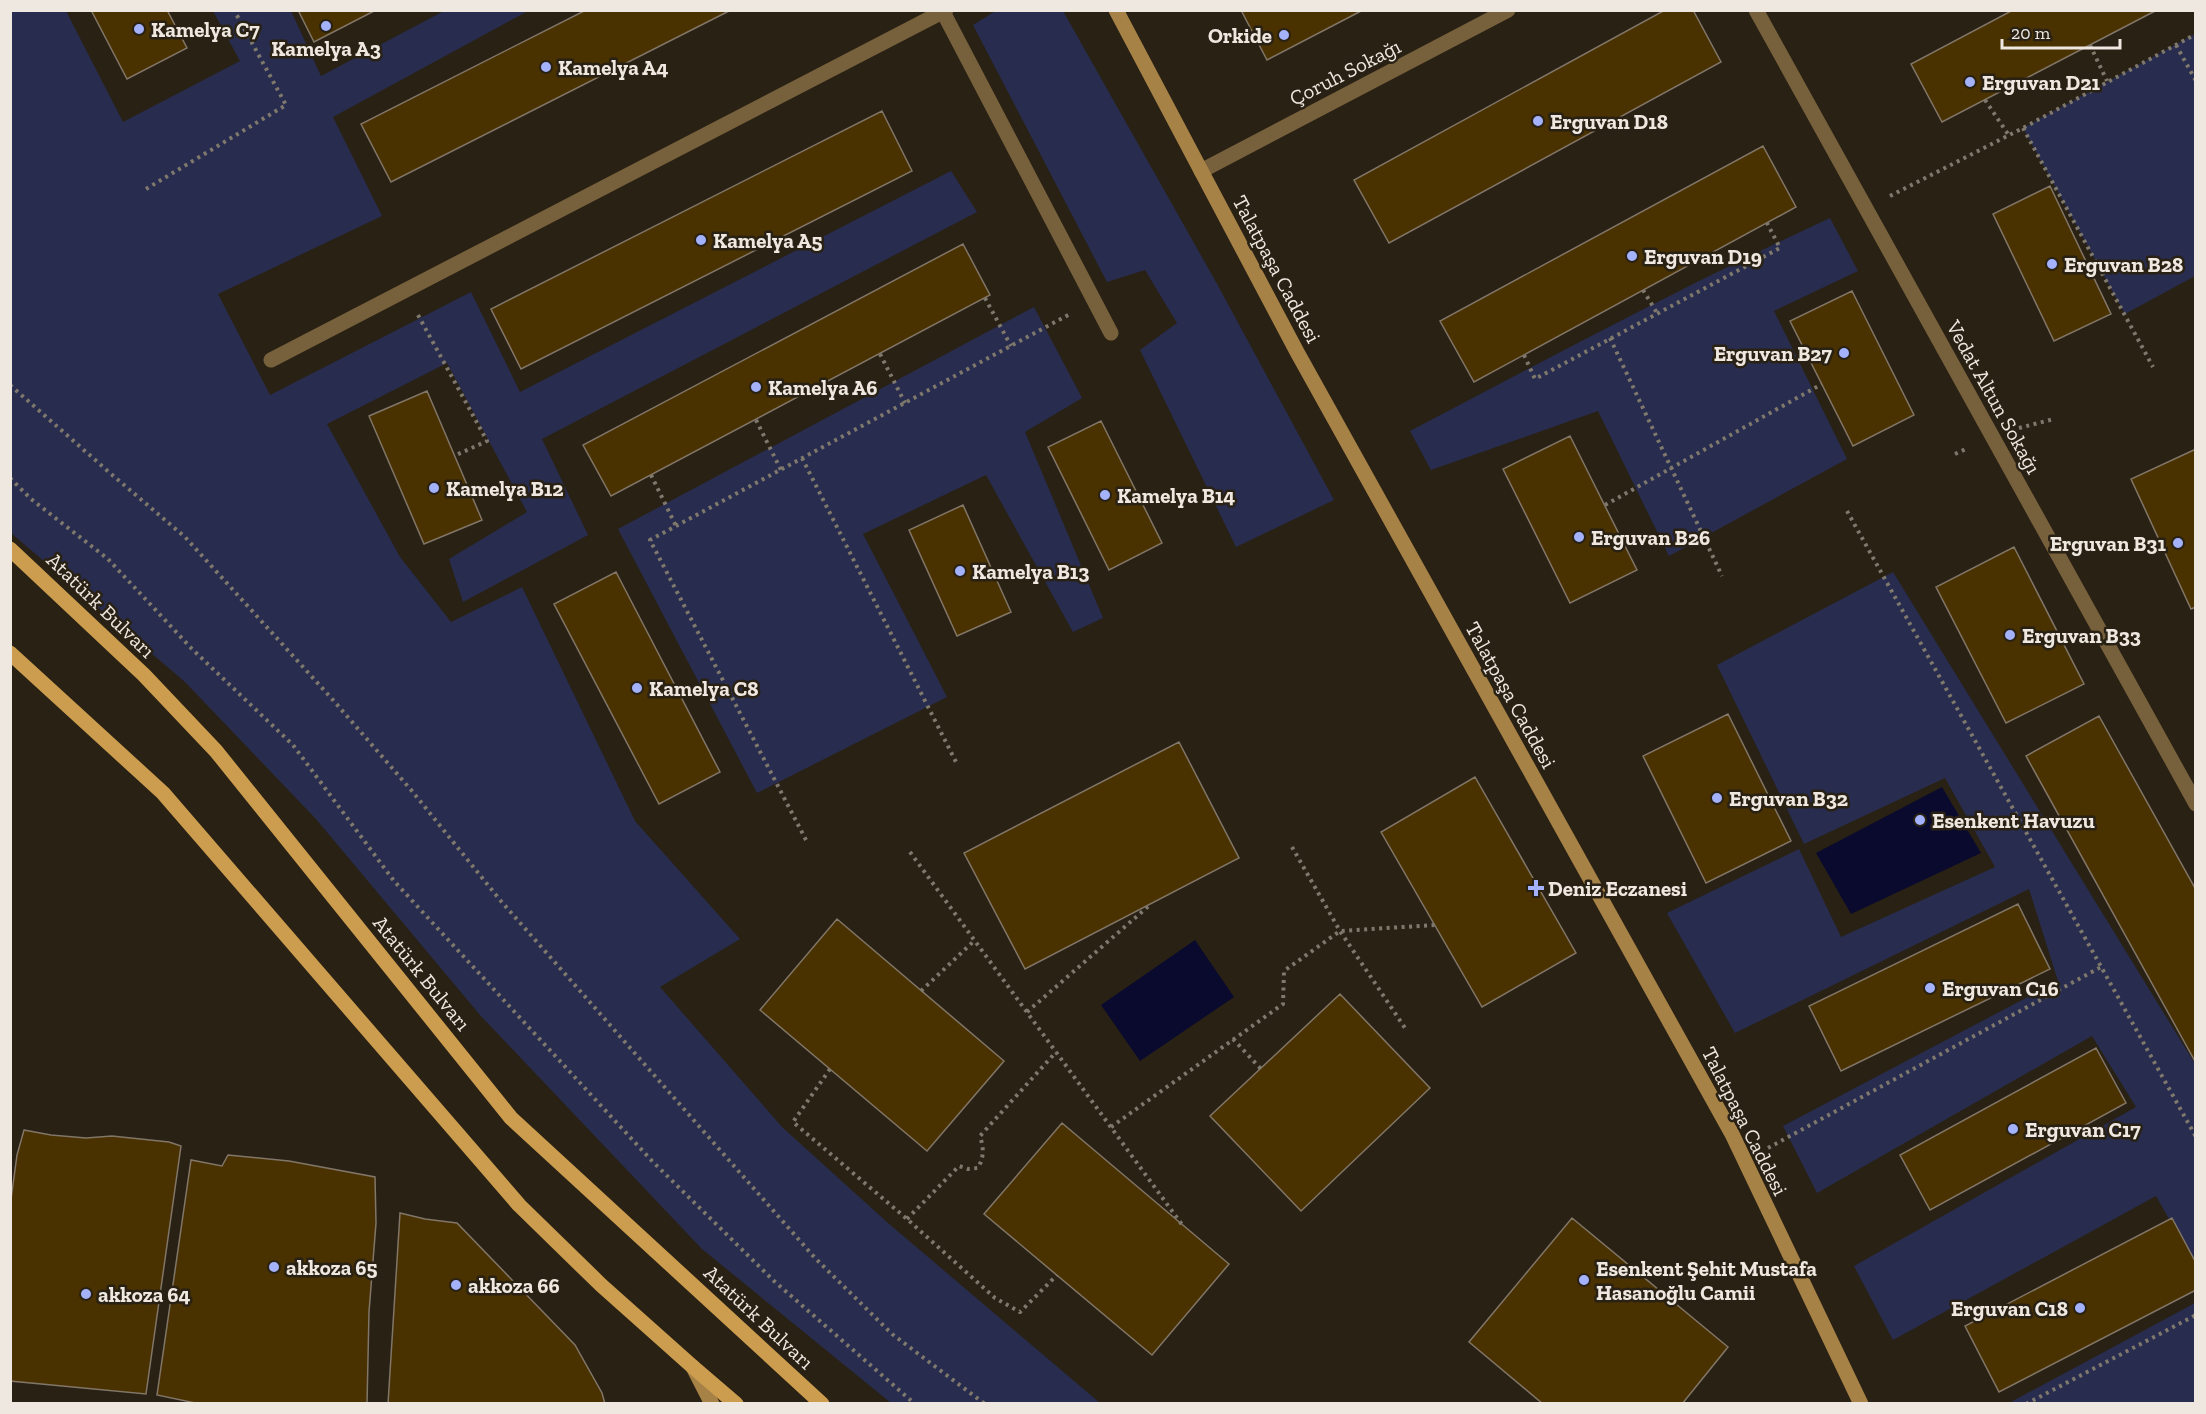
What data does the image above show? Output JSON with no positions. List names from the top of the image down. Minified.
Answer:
{"streets":{"main road":["Atatürk Bulvarı"],"street":["Çoruh Sokağı","Talatpaşa Caddesi","Vedat Altun Sokağı"]},"crossings":[["Çoruh Sokağı","Talatpaşa Caddesi"]],"places":{"other":["Kamelya A3","Kamelya C7","Orkide","Kamelya A4","Erguvan D21","Erguvan D18","Kamelya A5","Erguvan D19","Erguvan B28","Erguvan B27","Kamelya A6","Kamelya B12","Kamelya B14","Erguvan B26","Erguvan B31","Kamelya B13","Erguvan B33","Kamelya C8","Erguvan B32","Esenkent Havuzu","Erguvan C16","Erguvan C17","akkoza 65","Esenkent Şehit Mustafa Hasanoğlu Camii","akkoza 66","akkoza 64","Erguvan C18"],"health":["Deniz Eczanesi"]},"scale_bar":"20 m"}
